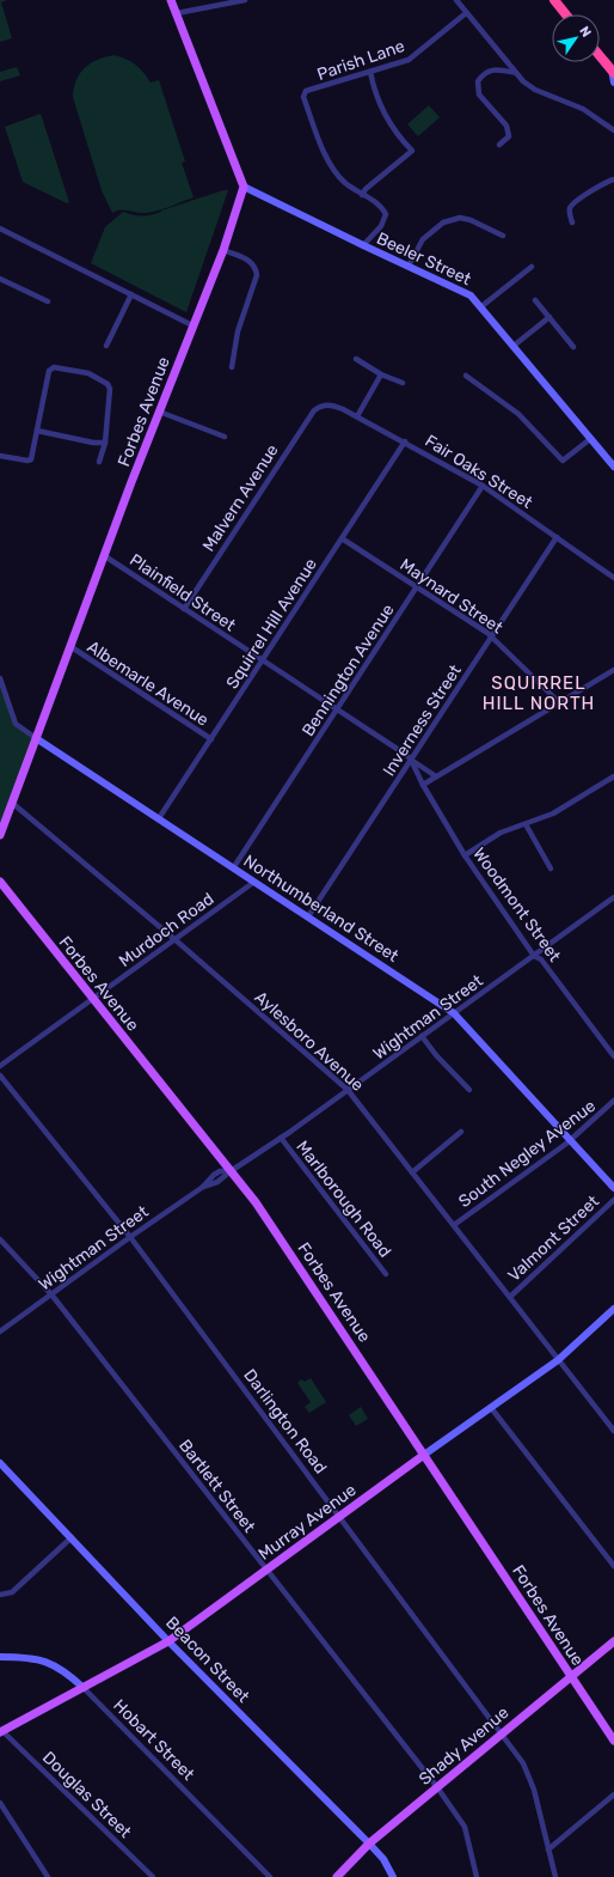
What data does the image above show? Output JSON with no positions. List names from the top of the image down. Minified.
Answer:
{"streets":{"main road":["Forbes Avenue","Murray Avenue","Shady Avenue"],"street":["Parish Lane","Beeler Street","Fair Oaks Street","Malvern Avenue","Plainfield Street","Maynard Street","Squirrel Hill Avenue","Bennington Avenue","Albemarle Avenue","Inverness Street","Woodmont Street","Northumberland Street","Murdoch Road","Wightman Street","Aylesboro Avenue","South Negley Avenue","Marlborough Road","Valmont Street","Darlington Road","Bartlett Street","Beacon Street","Hobart Street","Douglas Street"]},"crossings":[["Beeler Street","Forbes Avenue"],["Forbes Avenue","Plainfield Street"],["Forbes Avenue","Albemarle Avenue"],["Forbes Avenue","Northumberland Street"],["Forbes Avenue","Murdoch Road"],["Forbes Avenue","Wightman Street"],["Forbes Avenue","Aylesboro Avenue"],["Forbes Avenue","Murray Avenue"],["Forbes Avenue","Shady Avenue"],["Fair Oaks Street","Malvern Avenue"],["Fair Oaks Street","Squirrel Hill Avenue"],["Fair Oaks Street","Bennington Avenue"],["Fair Oaks Street","Inverness Street"],["Malvern Avenue","Plainfield Street"],["Plainfield Street","Squirrel Hill Avenue"],["Plainfield Street","Bennington Avenue"],["Plainfield Street","Inverness Street"],["Plainfield Street","Woodmont Street"],["Maynard Street","Squirrel Hill Avenue"],["Maynard Street","Bennington Avenue"],["Maynard Street","Inverness Street"],["Squirrel Hill Avenue","Albemarle Avenue"],["Squirrel Hill Avenue","Northumberland Street"],["Bennington Avenue","Northumberland Street"],["Inverness Street","Woodmont Street"],["Inverness Street","Northumberland Street"],["Woodmont Street","Wightman Street"],["Northumberland Street","Murdoch Road"],["Northumberland Street","Wightman Street"],["Northumberland Street","South Negley Avenue"],["Murdoch Road","Aylesboro Avenue"],["Wightman Street","Aylesboro Avenue"],["Wightman Street","Marlborough Road"],["Wightman Street","Darlington Road"],["Wightman Street","Bartlett Street"],["Aylesboro Avenue","South Negley Avenue"],["Aylesboro Avenue","Valmont Street"],["Aylesboro Avenue","Murray Avenue"],["Darlington Road","Murray Avenue"],["Darlington Road","Shady Avenue"],["Bartlett Street","Murray Avenue"],["Bartlett Street","Shady Avenue"],["Murray Avenue","Beacon Street"],["Murray Avenue","Hobart Street"],["Murray Avenue","Douglas Street"],["Beacon Street","Shady Avenue"]],"districts":["SQUIRREL HILL NORTH"],"north":"top right"}
